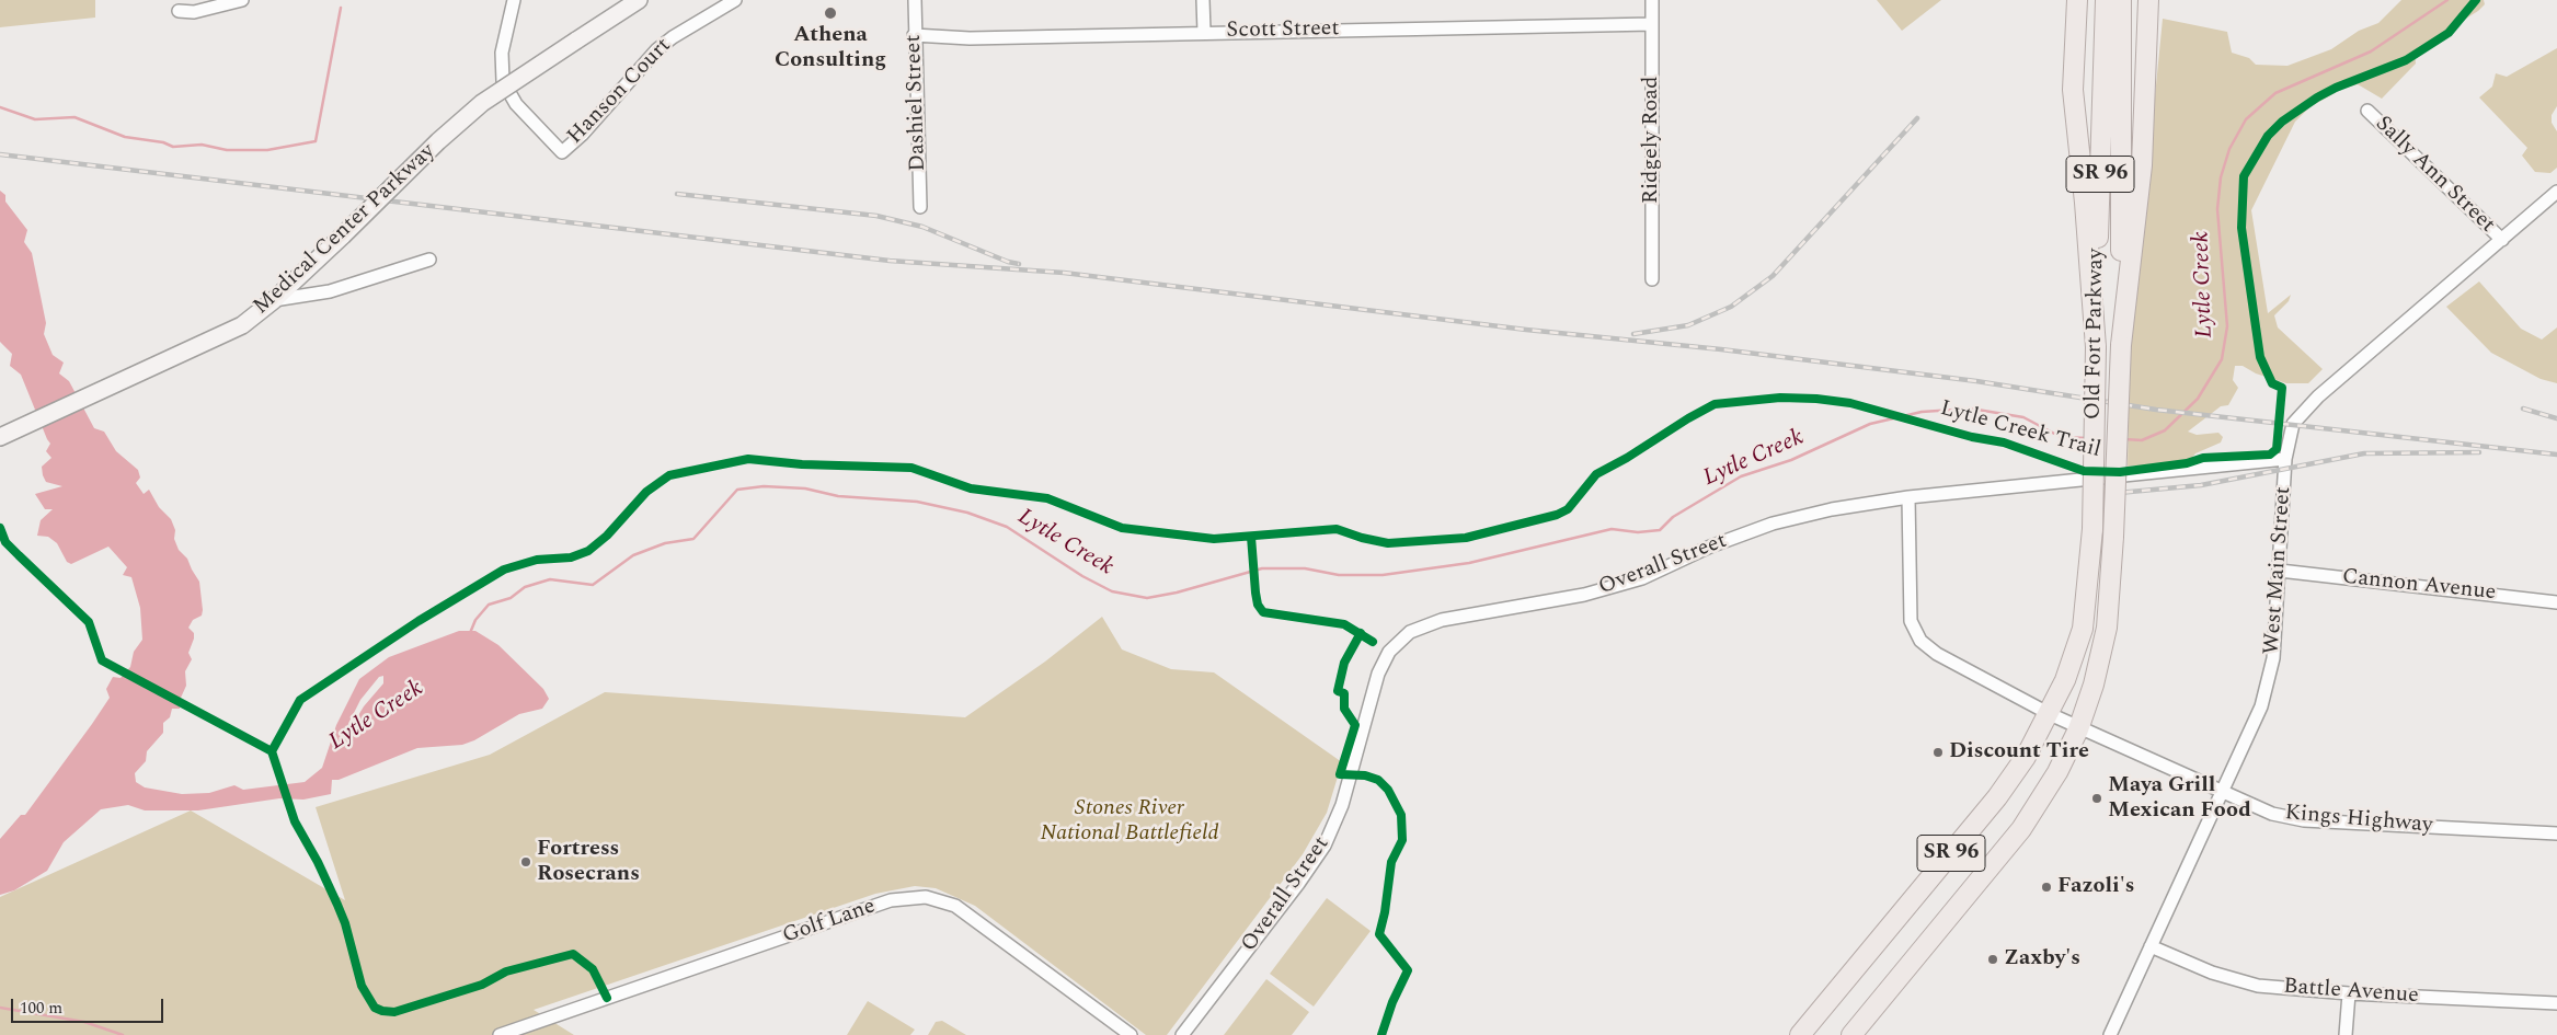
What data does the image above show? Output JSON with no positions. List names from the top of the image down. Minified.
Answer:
{"streets":{"main road":["SR 96","Medical Center Parkway","Old Fort Parkway"],"street":["Scott Street","Hanson Court","Dashiel Street","Ridgely Road","Sally Ann Street","Overall Street","West Main Street","Cannon Avenue","Kings Highway","Golf Lane","Battle Avenue"],"cycle path":["Lytle Creek Trail"]},"crossings":[["Scott Street","Dashiel Street"],["Scott Street","Ridgely Road"],["Sally Ann Street","West Main Street"],["Old Fort Parkway","Kings Highway"],["Overall Street","West Main Street"],["Overall Street","Kings Highway"],["West Main Street","Cannon Avenue"],["West Main Street","Kings Highway"],["West Main Street","Battle Avenue"]],"water":["Lytle Creek"],"parks":["Stones River National Battlefield"],"places":["Athena Consulting","Discount Tire","Maya Grill Mexican Food","Fortress Rosecrans","Fazoli's","Zaxby's"],"scale_bar":"100 m"}
